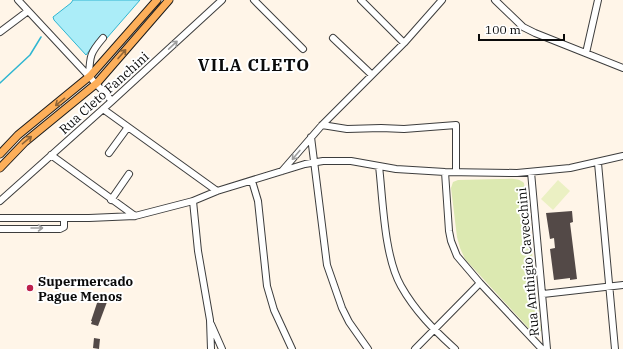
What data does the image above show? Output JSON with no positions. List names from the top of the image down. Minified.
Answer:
{"streets":{"street":["Rua Cleto Fanchini","Rua Anthigio Cavecchini"]},"one_way":["Rua Cleto Fanchini"],"districts":["VILA CLETO"],"places":["Supermercado Pague Menos"],"scale_bar":"100 m"}
